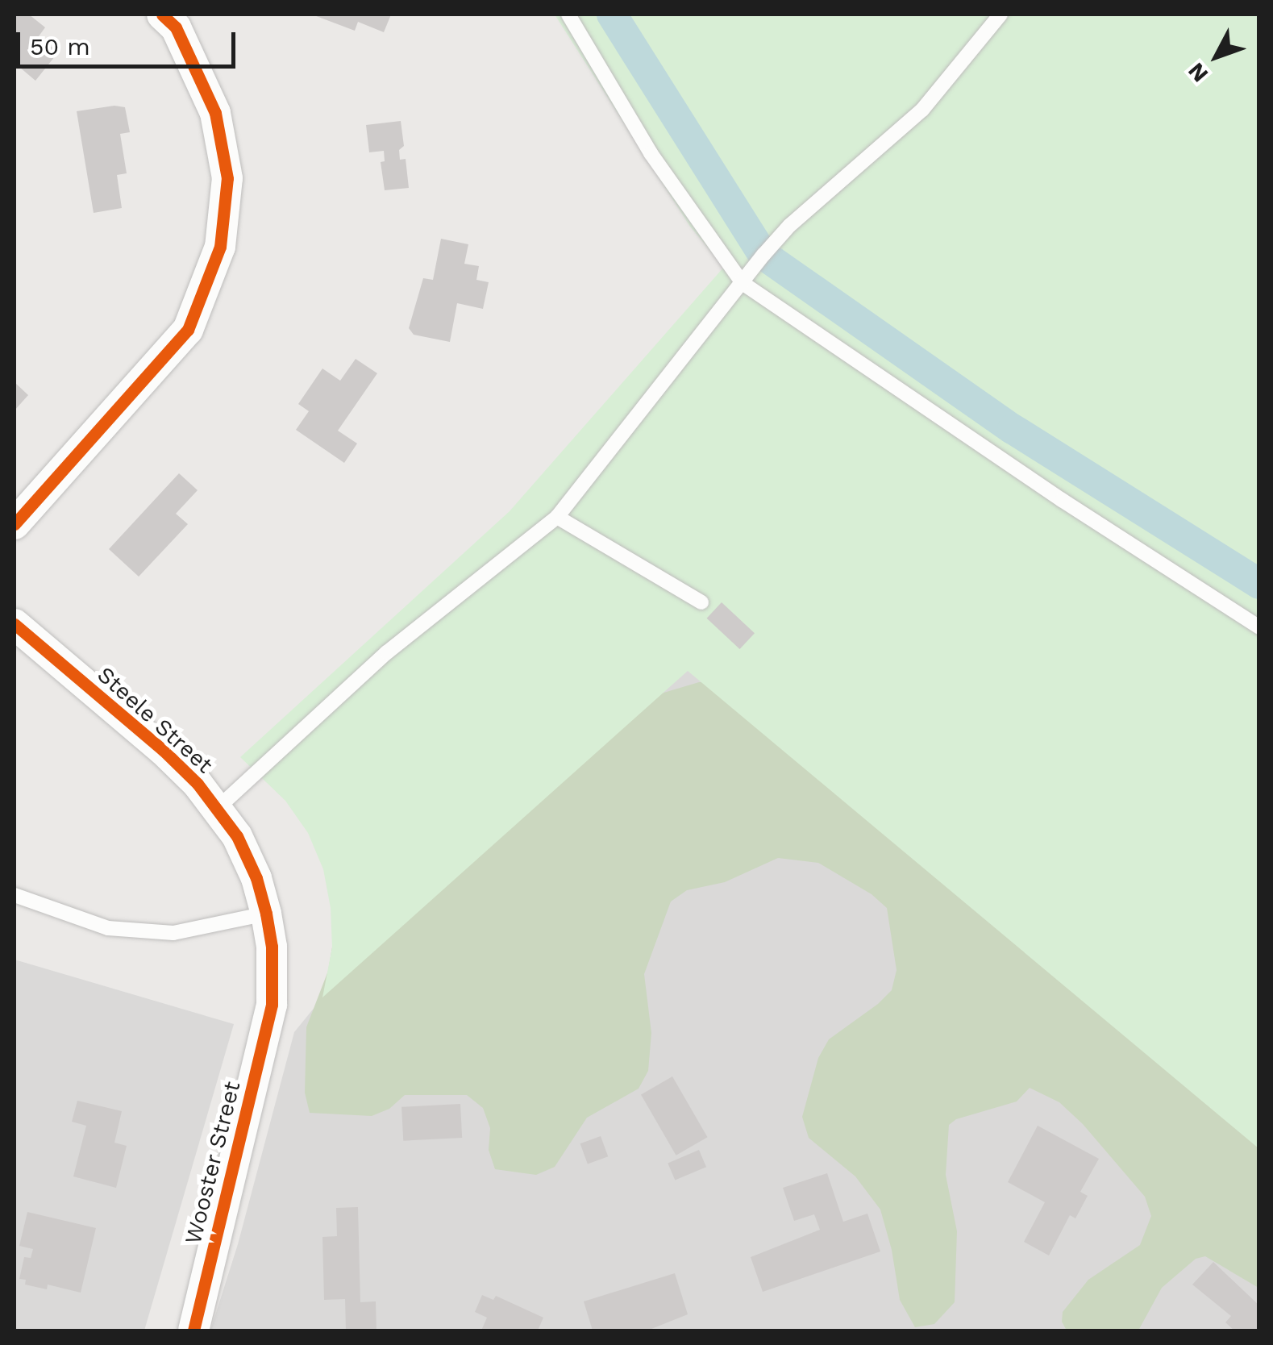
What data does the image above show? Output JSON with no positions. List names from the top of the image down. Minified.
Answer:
{"streets":{"street":["Steele Street","Wooster Street"]},"crossings":[["Steele Street","Wooster Street"]],"scale_bar":"50 m","north":"bottom left"}
